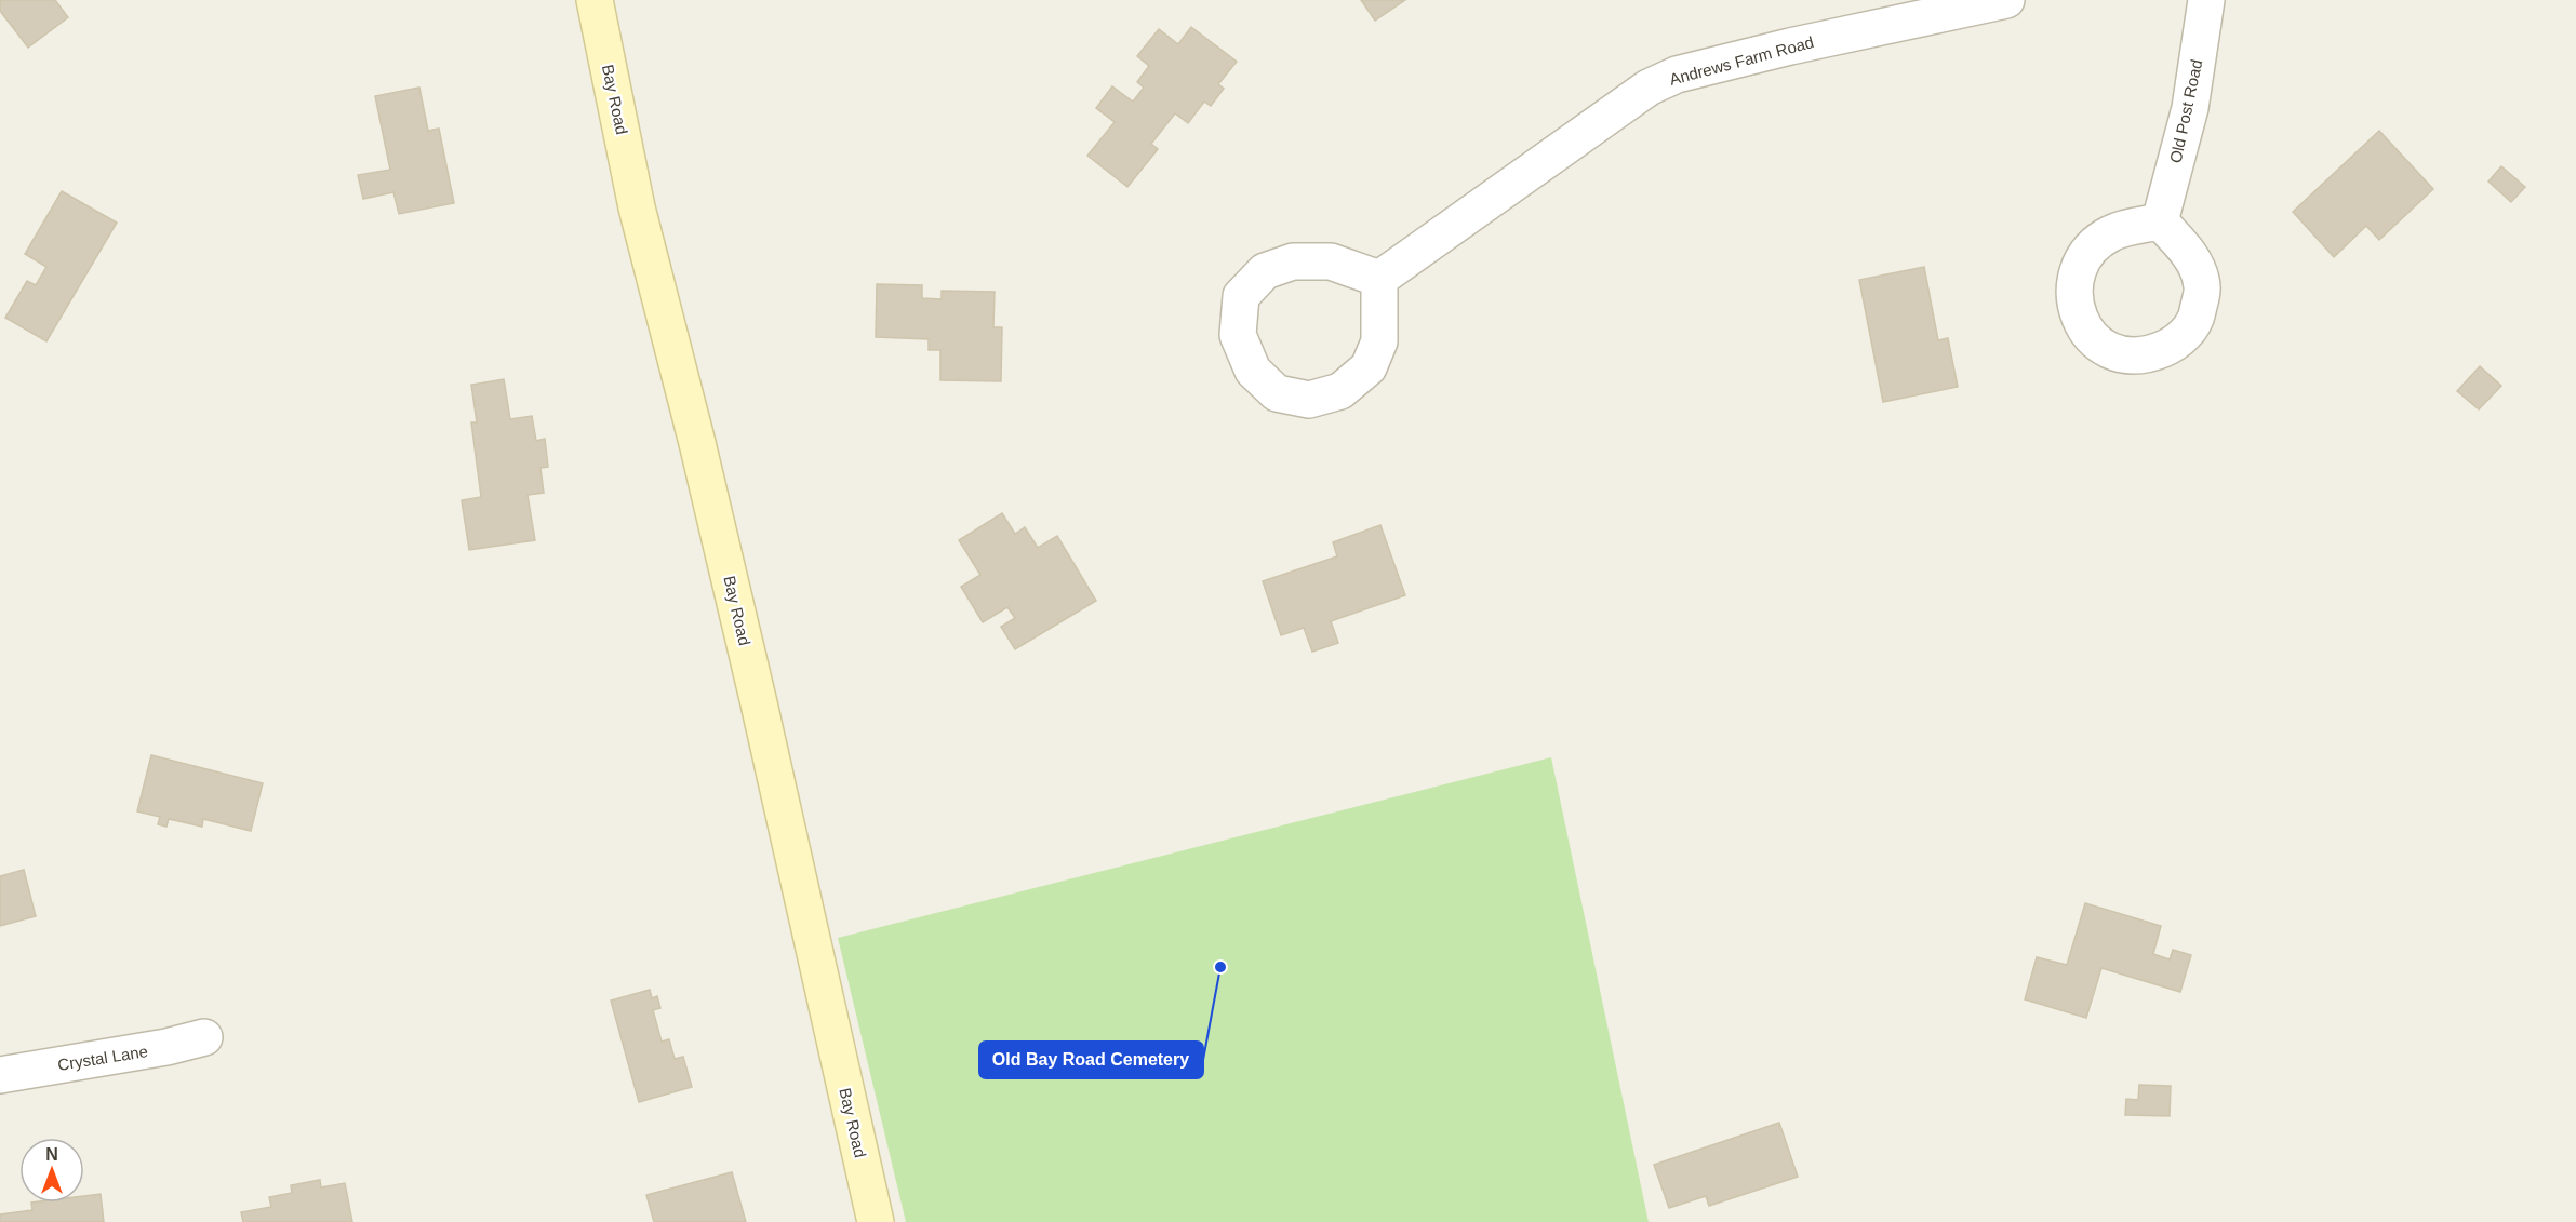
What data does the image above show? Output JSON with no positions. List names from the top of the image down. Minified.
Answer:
{"streets":{"main road":["Bay Road"],"street":["Andrews Farm Road","Old Post Road","Crystal Lane"]},"places":["Old Bay Road Cemetery"],"north":"top"}
